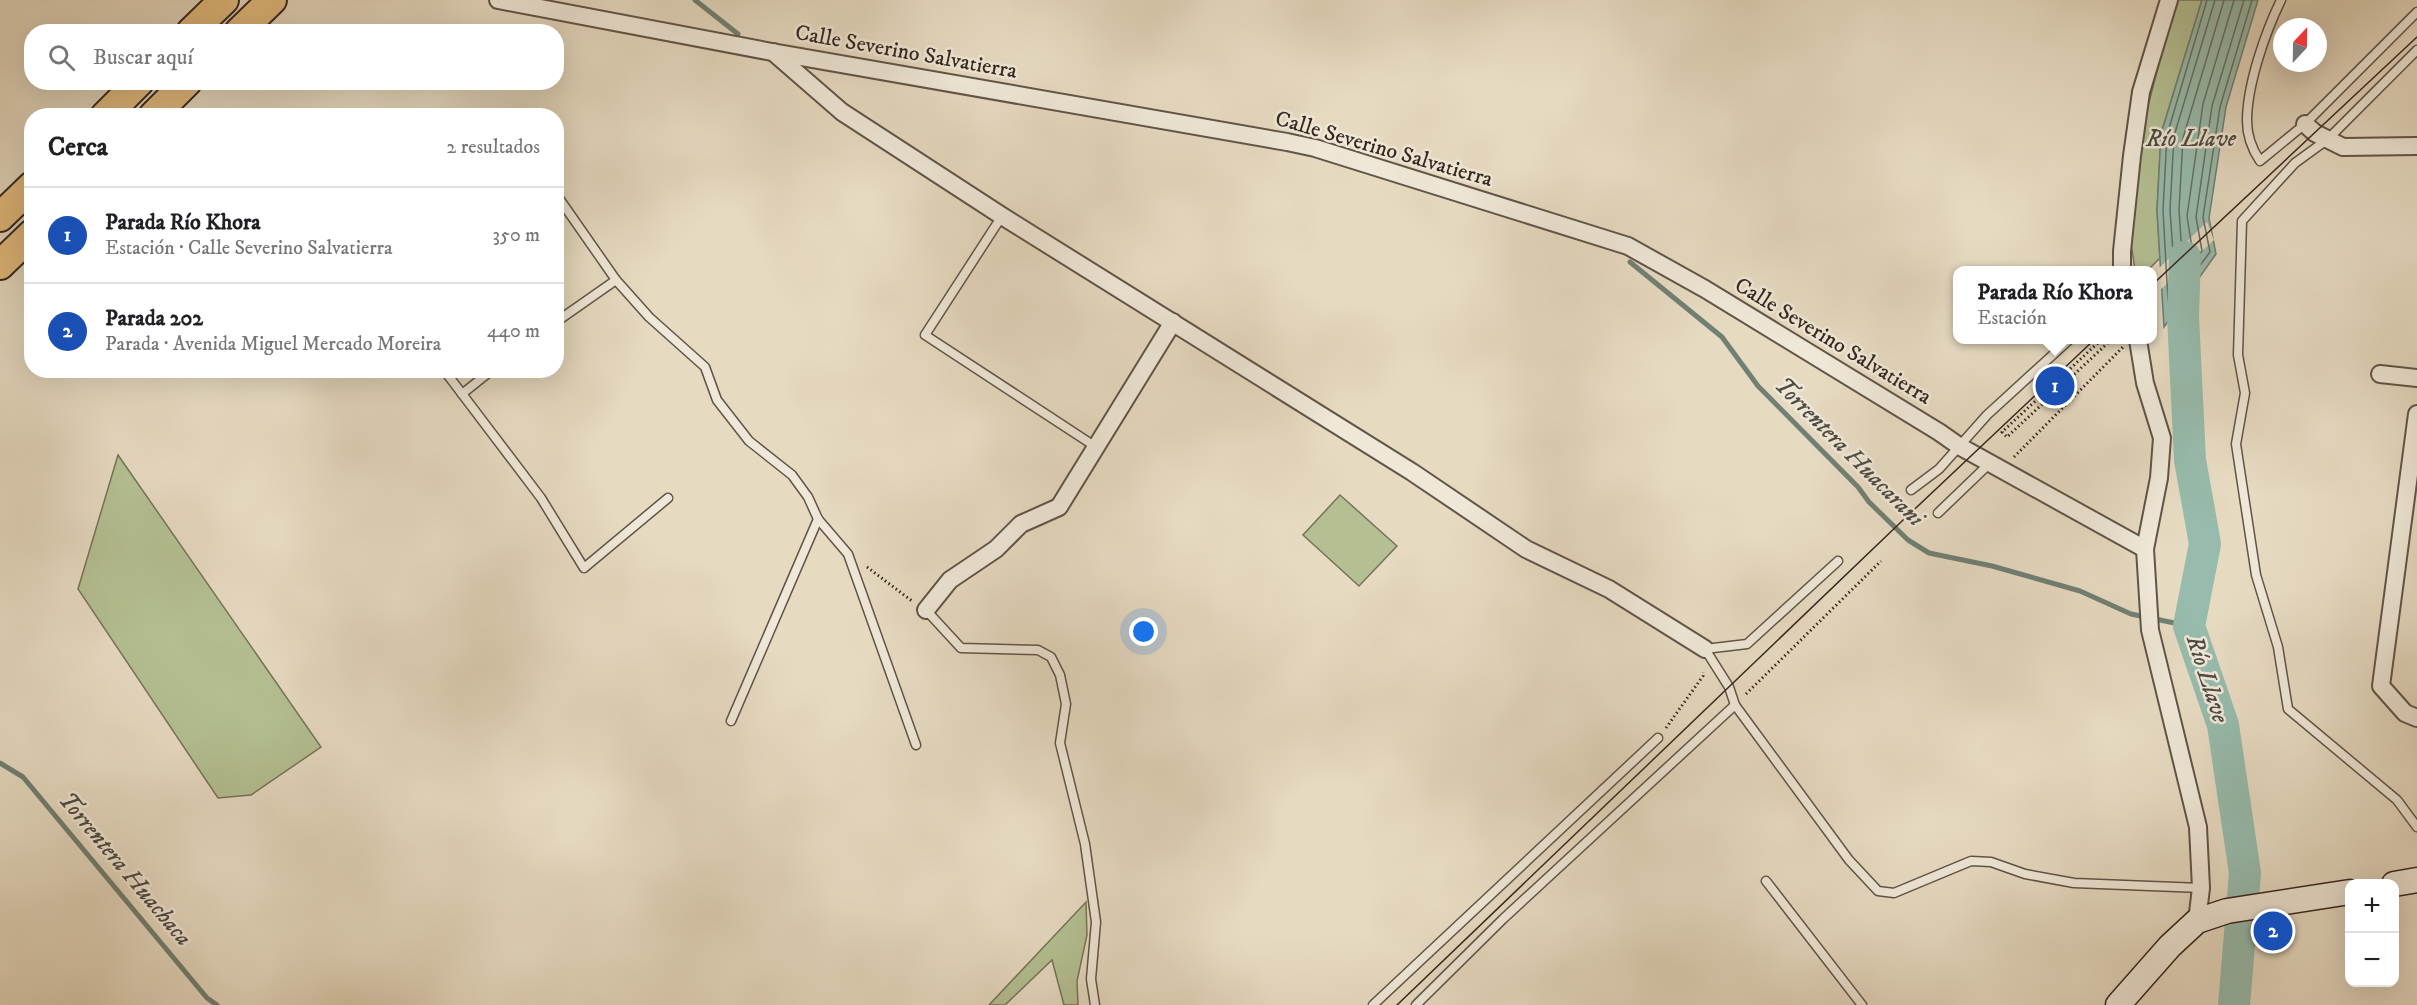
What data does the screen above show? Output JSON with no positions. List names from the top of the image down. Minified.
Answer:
{"streets":{"street":["Calle Severino Salvatierra"]},"water":["Río Llave","Torrentera Huacarani","Torrentera Huachaca"],"north":"top","page":{"search":"Buscar aquí","heading":["Cerca","2 resultados"],"list":[{"mark":"1","name":"Parada Río Khora","note":"Estación · Calle Severino Salvatierra","value":"350 m"},{"mark":"2","name":"Parada 202","note":"Parada · Avenida Miguel Mercado Moreira","value":"440 m"}],"popup":["Parada Río Khora","Estación"],"pins":["1","2"],"map_buttons":["+","−"]}}
